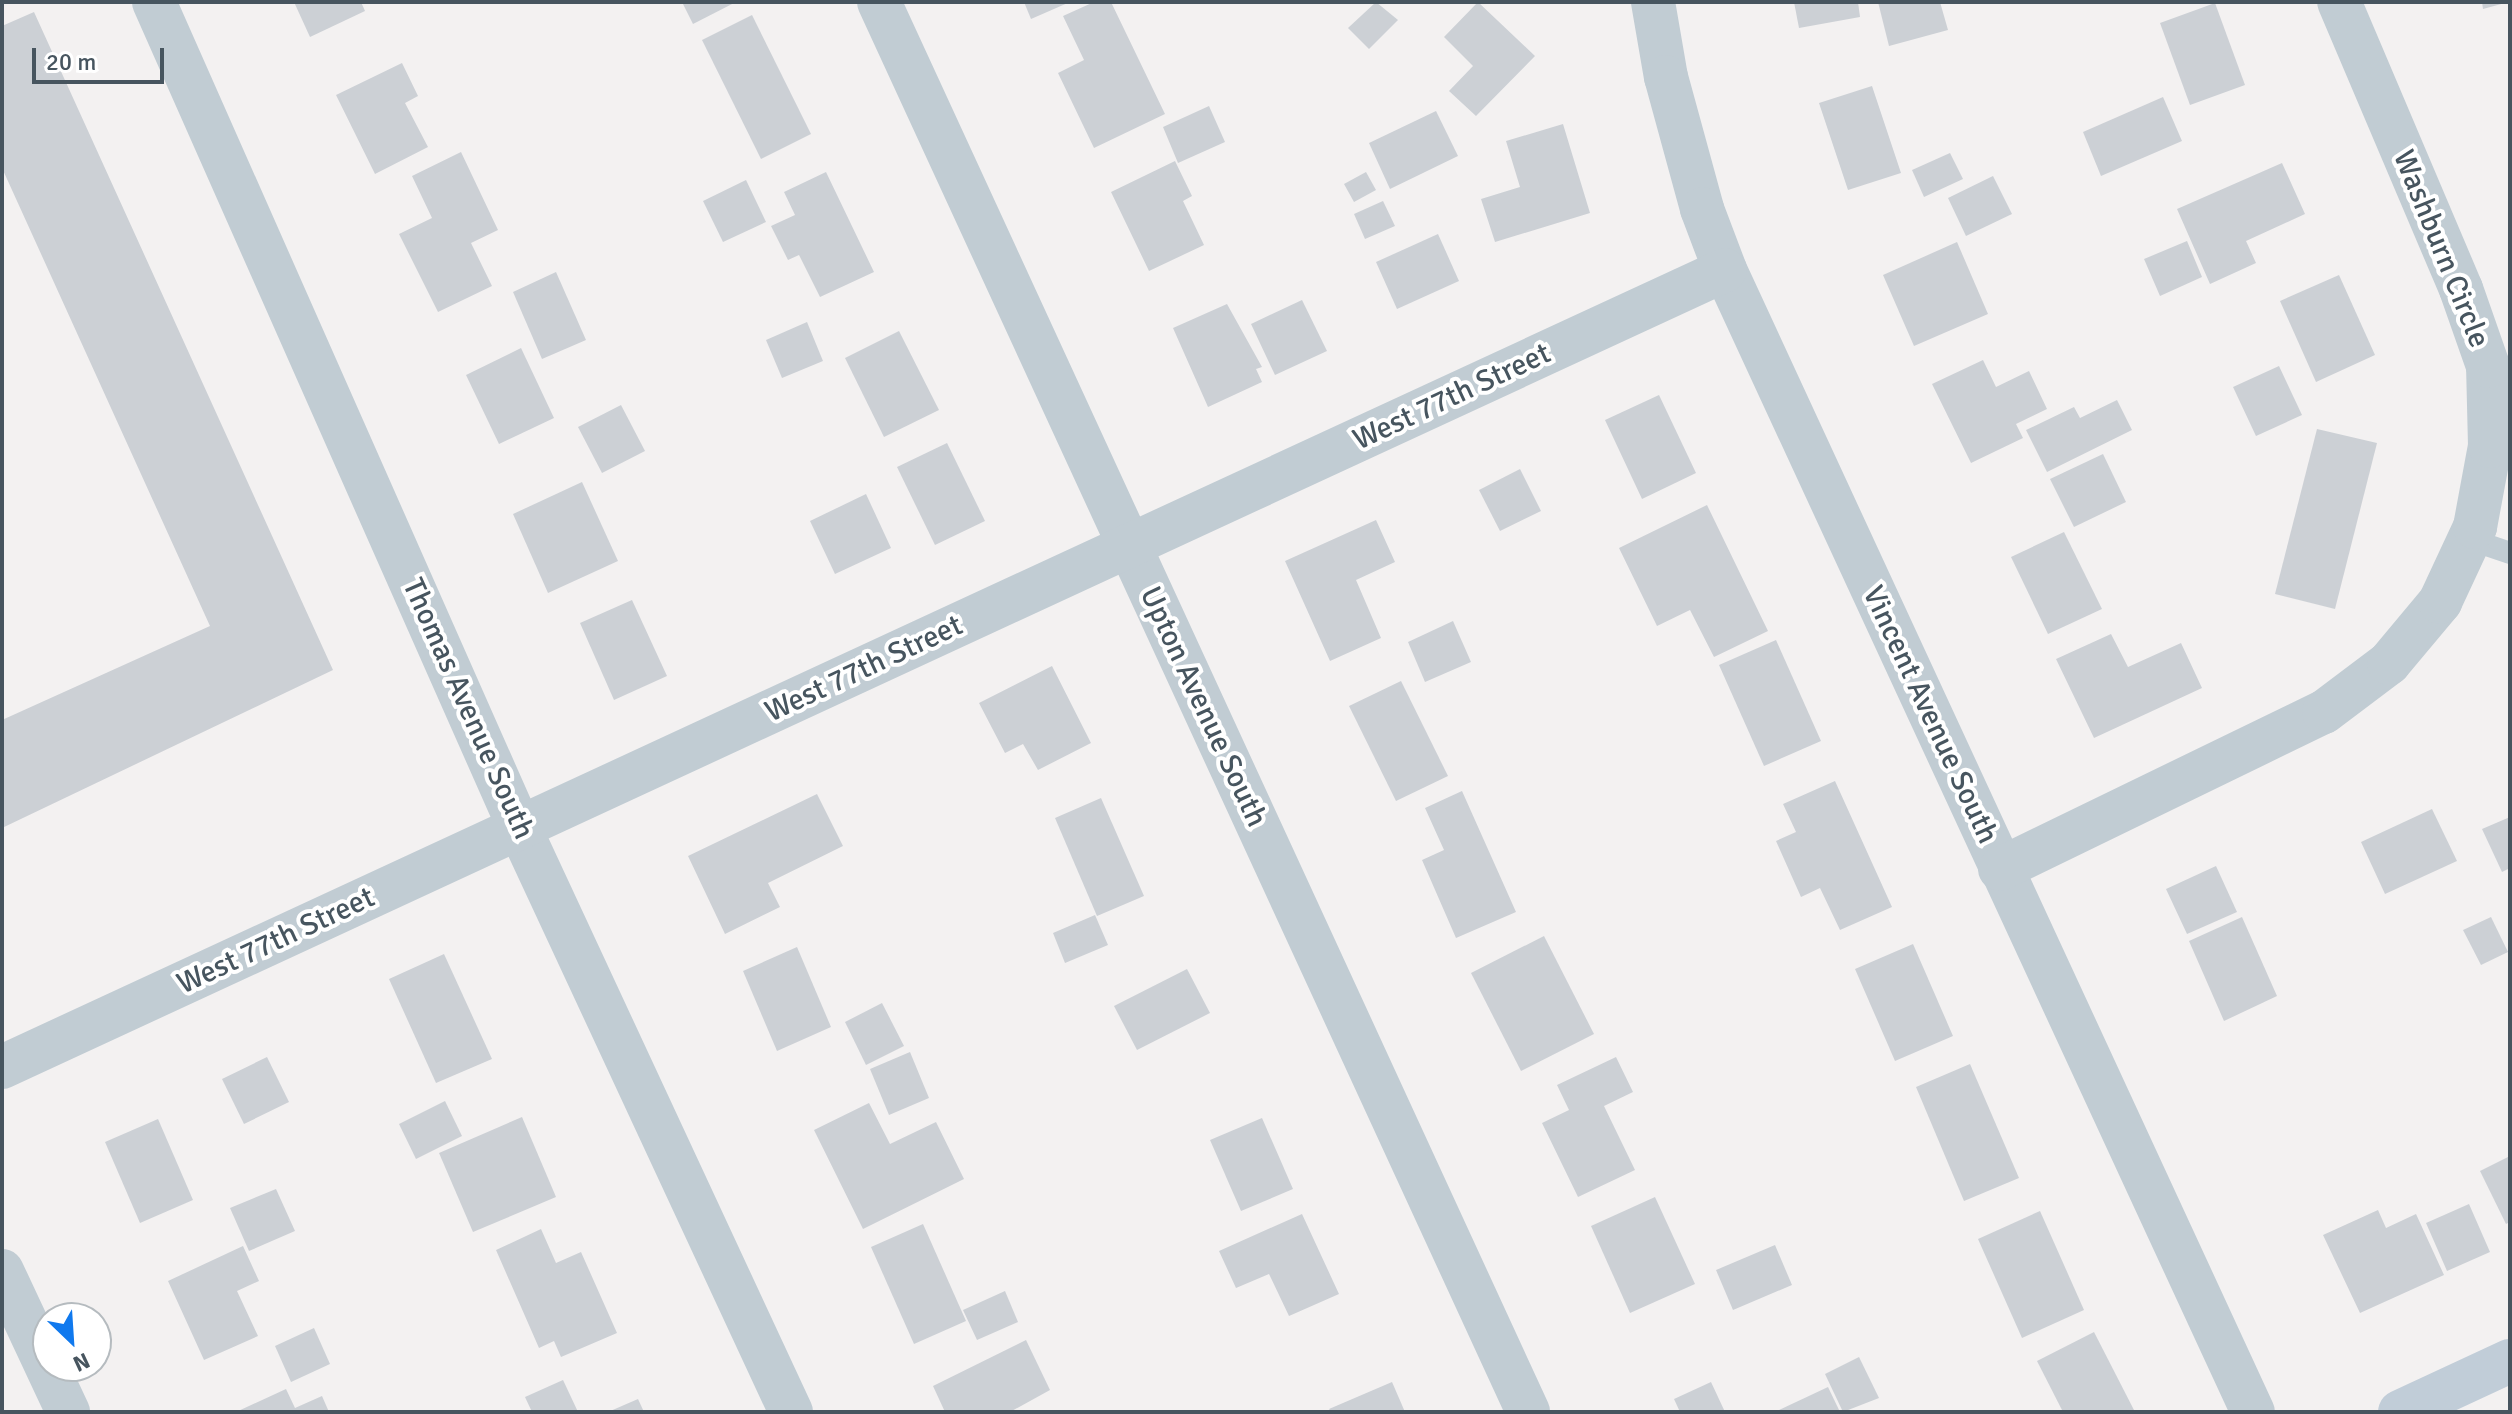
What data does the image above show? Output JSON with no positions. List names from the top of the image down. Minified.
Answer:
{"streets":{"street":["Washburn Circle","West 77th Street","Upton Avenue South","Thomas Avenue South","Vincent Avenue South"]},"crossings":[["Washburn Circle","Vincent Avenue South"],["West 77th Street","Upton Avenue South"],["West 77th Street","Thomas Avenue South"],["West 77th Street","Vincent Avenue South"]],"scale_bar":"20 m","north":"bottom right"}
